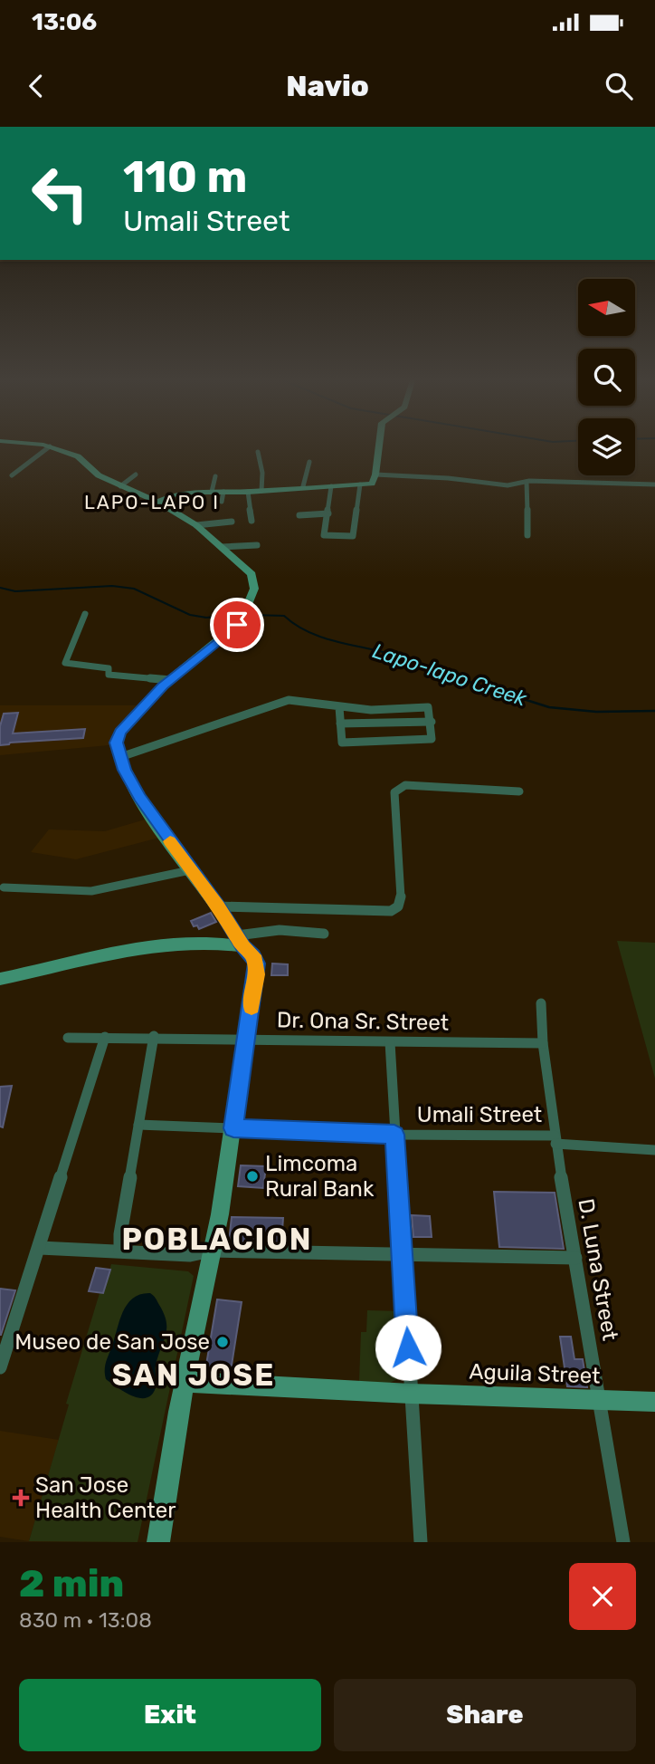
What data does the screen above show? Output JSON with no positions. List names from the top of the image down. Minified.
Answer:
{"streets":{"main road":["Aguila Street"],"street":["Dr. Ona Sr. Street","Umali Street","D. Luna Street"]},"crossings":[["Dr. Ona Sr. Street","D. Luna Street"],["Umali Street","D. Luna Street"],["D. Luna Street","Aguila Street"]],"districts":["LAPO-LAPO I","POBLACION","SAN JOSE"],"water":["Lapo-lapo Creek"],"places":{"other":["Limcoma Rural Bank","Museo de San Jose"],"health":["San Jose Health Center"]},"north":"left","page":{"status":"13:06","header":"Navio","turn":["110 m","Umali Street"],"heading":["2 min","830 m · 13:08"],"buttons":["Exit","Share"]}}
